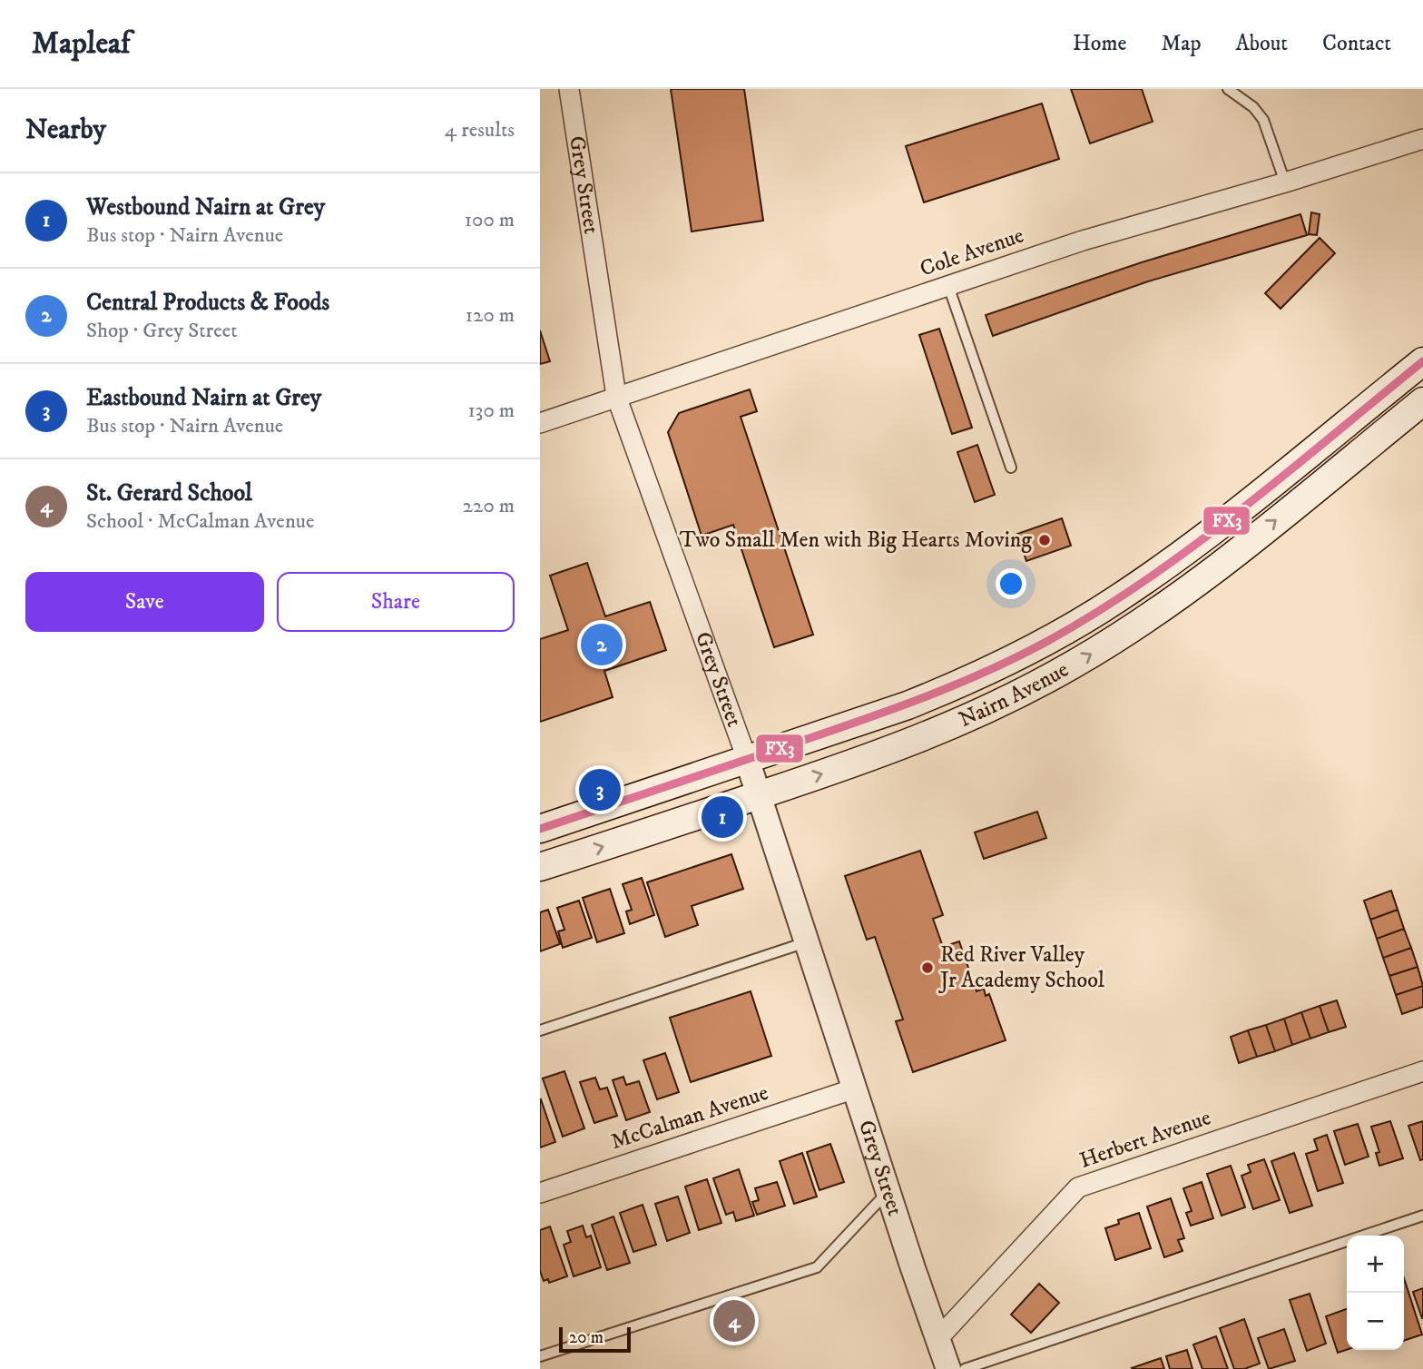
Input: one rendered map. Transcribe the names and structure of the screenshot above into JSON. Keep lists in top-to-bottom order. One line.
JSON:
{"streets":{"main road":["Nairn Avenue"],"street":["Grey Street","Cole Avenue","McCalman Avenue","Herbert Avenue"]},"crossings":[["Grey Street","Cole Avenue"],["Grey Street","Nairn Avenue"],["Grey Street","McCalman Avenue"],["Grey Street","Herbert Avenue"]],"places":["Two Small Men with Big Hearts Moving","Red River Valley Jr Academy School"],"lines":["transit line FX3"],"scale_bar":"20 m","page":{"header":"Mapleaf","nav":["Home","Map","About","Contact"],"heading":["Nearby","4 results"],"list":[{"mark":"1","name":"Westbound Nairn at Grey","note":"Bus stop · Nairn Avenue","value":"100 m"},{"mark":"2","name":"Central Products & Foods","note":"Shop · Grey Street","value":"120 m"},{"mark":"3","name":"Eastbound Nairn at Grey","note":"Bus stop · Nairn Avenue","value":"130 m"},{"mark":"4","name":"St. Gerard School","note":"School · McCalman Avenue","value":"220 m"}],"buttons":["Save","Share"],"pins":["2","3","1","4"],"map_buttons":["+","−"],"scale":"20 m"}}
